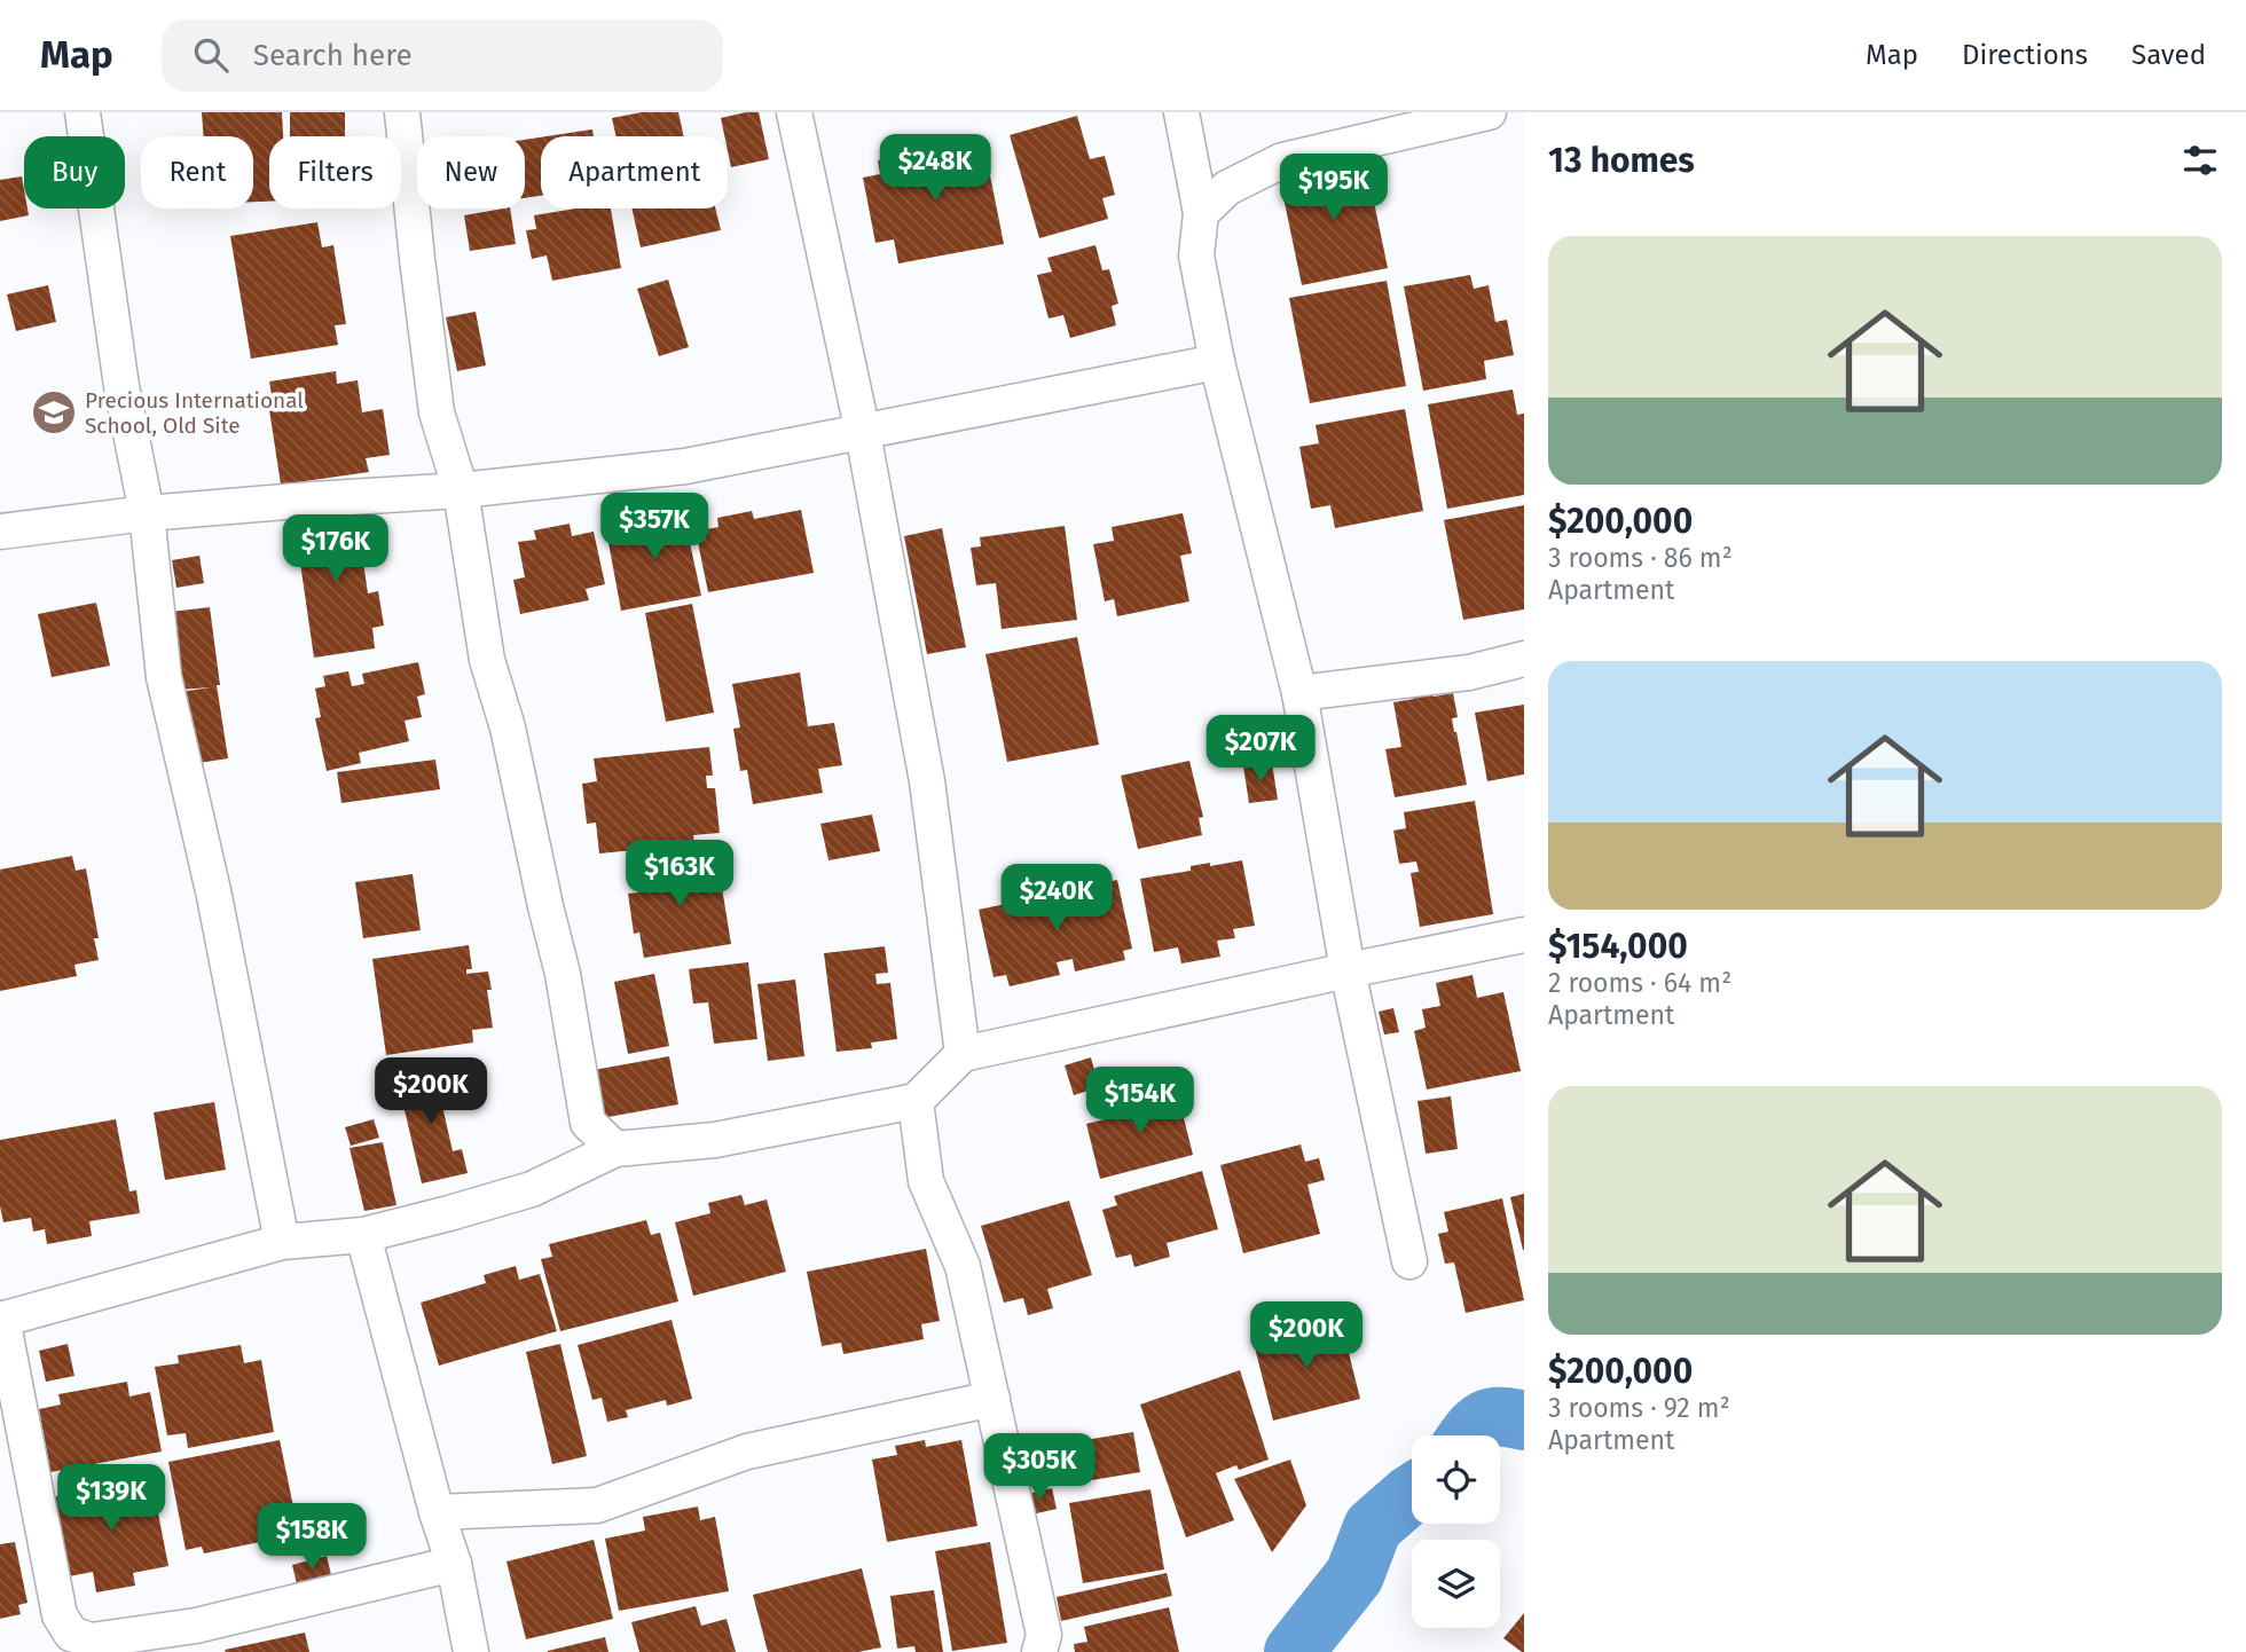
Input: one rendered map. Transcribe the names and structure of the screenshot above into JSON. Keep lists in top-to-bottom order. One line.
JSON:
{"places":{"school or university":["Precious International School, Old Site"]},"page":{"header":"Map","search":"Search here","nav":["Map","Directions","Saved"],"heading":"13 homes","price":["$248K","$195K","$357K","$176K","$207K","$163K","$240K","$200K","$154K","$200K","$305K","$139K","$158K"],"chip":["Buy","Rent","Filters","New","Apartment"],"list":[{"name":"$200,000","note":"3 rooms · 86 m² · Apartment"},{"name":"$154,000","note":"2 rooms · 64 m² · Apartment"},{"name":"$200,000","note":"3 rooms · 92 m² · Apartment"}]}}
